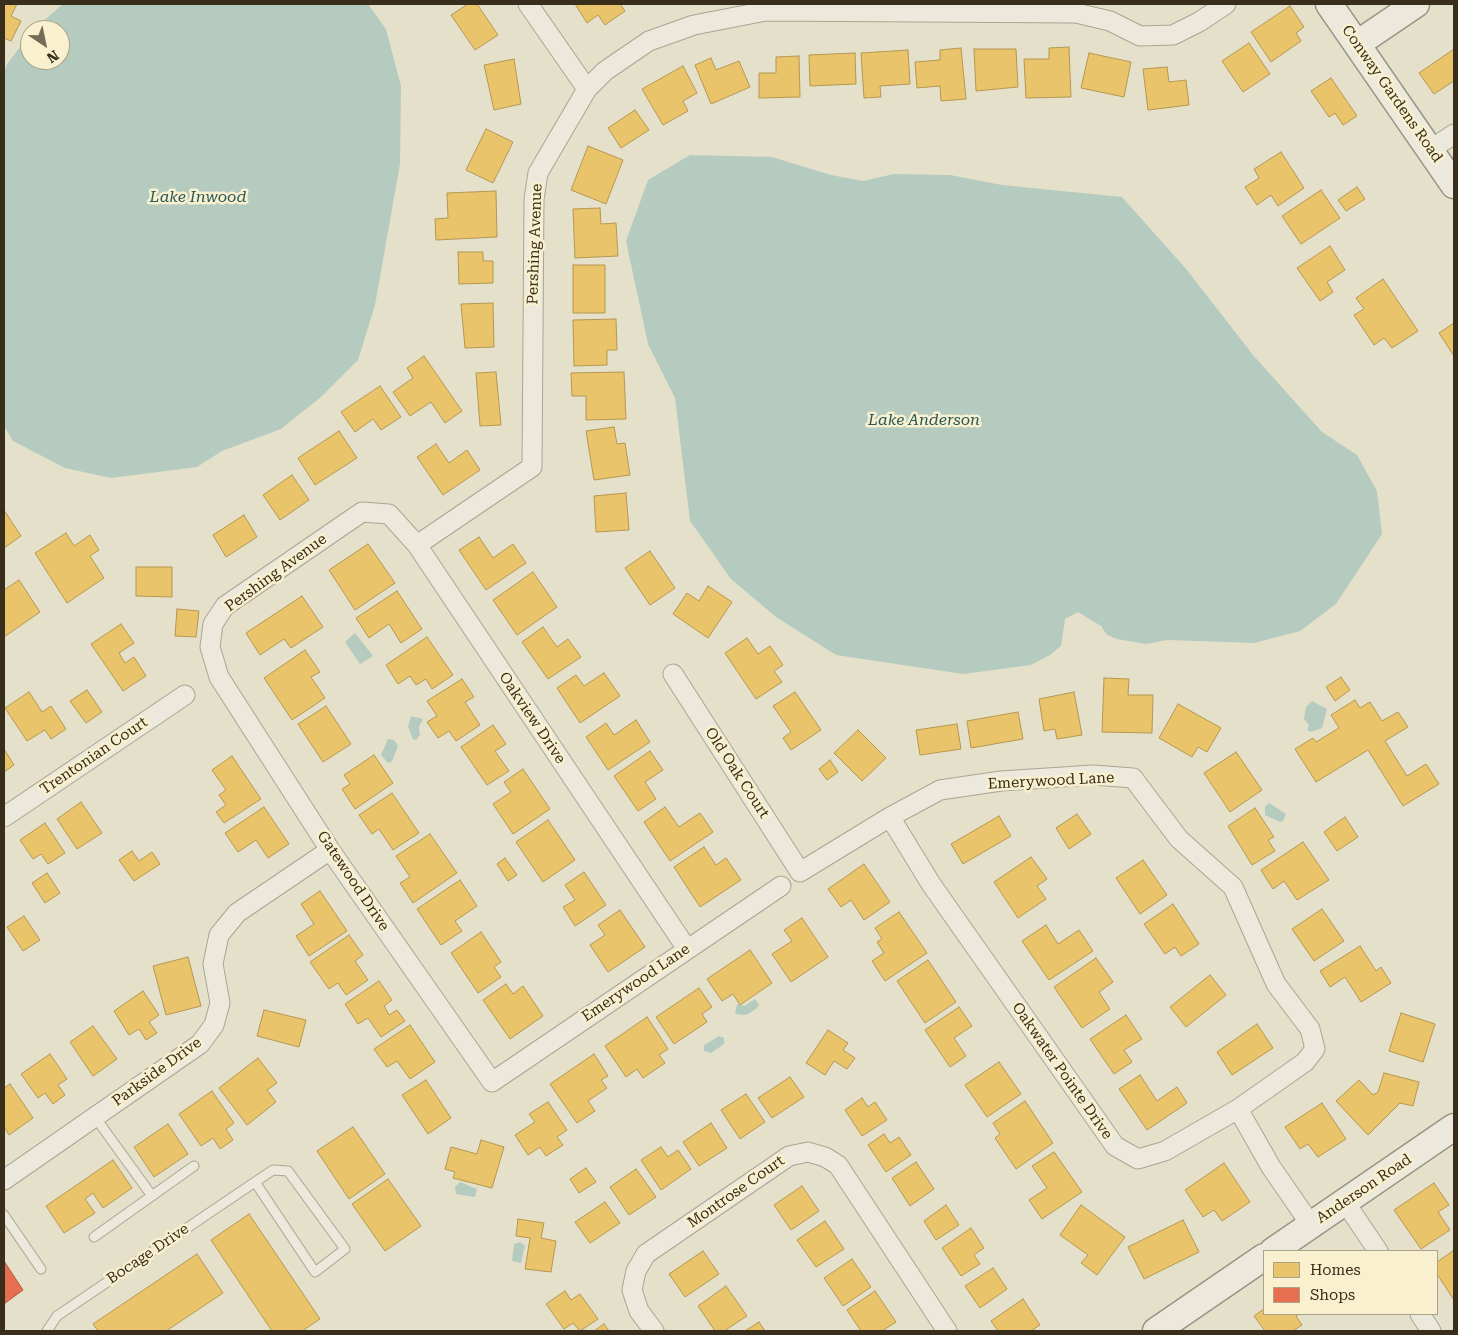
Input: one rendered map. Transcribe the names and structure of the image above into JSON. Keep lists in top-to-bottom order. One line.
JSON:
{"streets":{"street":["Conway Gardens Road","Pershing Avenue","Oakview Drive","Trentonian Court","Old Oak Court","Emerywood Lane","Gatewood Drive","Oakwater Pointe Drive","Parkside Drive","Anderson Road","Montrose Court"],"lane":["Bocage Drive"]},"crossings":[["Pershing Avenue","Oakview Drive"],["Pershing Avenue","Gatewood Drive"],["Oakview Drive","Emerywood Lane"],["Old Oak Court","Emerywood Lane"],["Emerywood Lane","Gatewood Drive"],["Emerywood Lane","Oakwater Pointe Drive"],["Gatewood Drive","Parkside Drive"]],"water":["Lake Inwood","Lake Anderson"],"legend":["Homes","Shops"],"north":"bottom right"}
